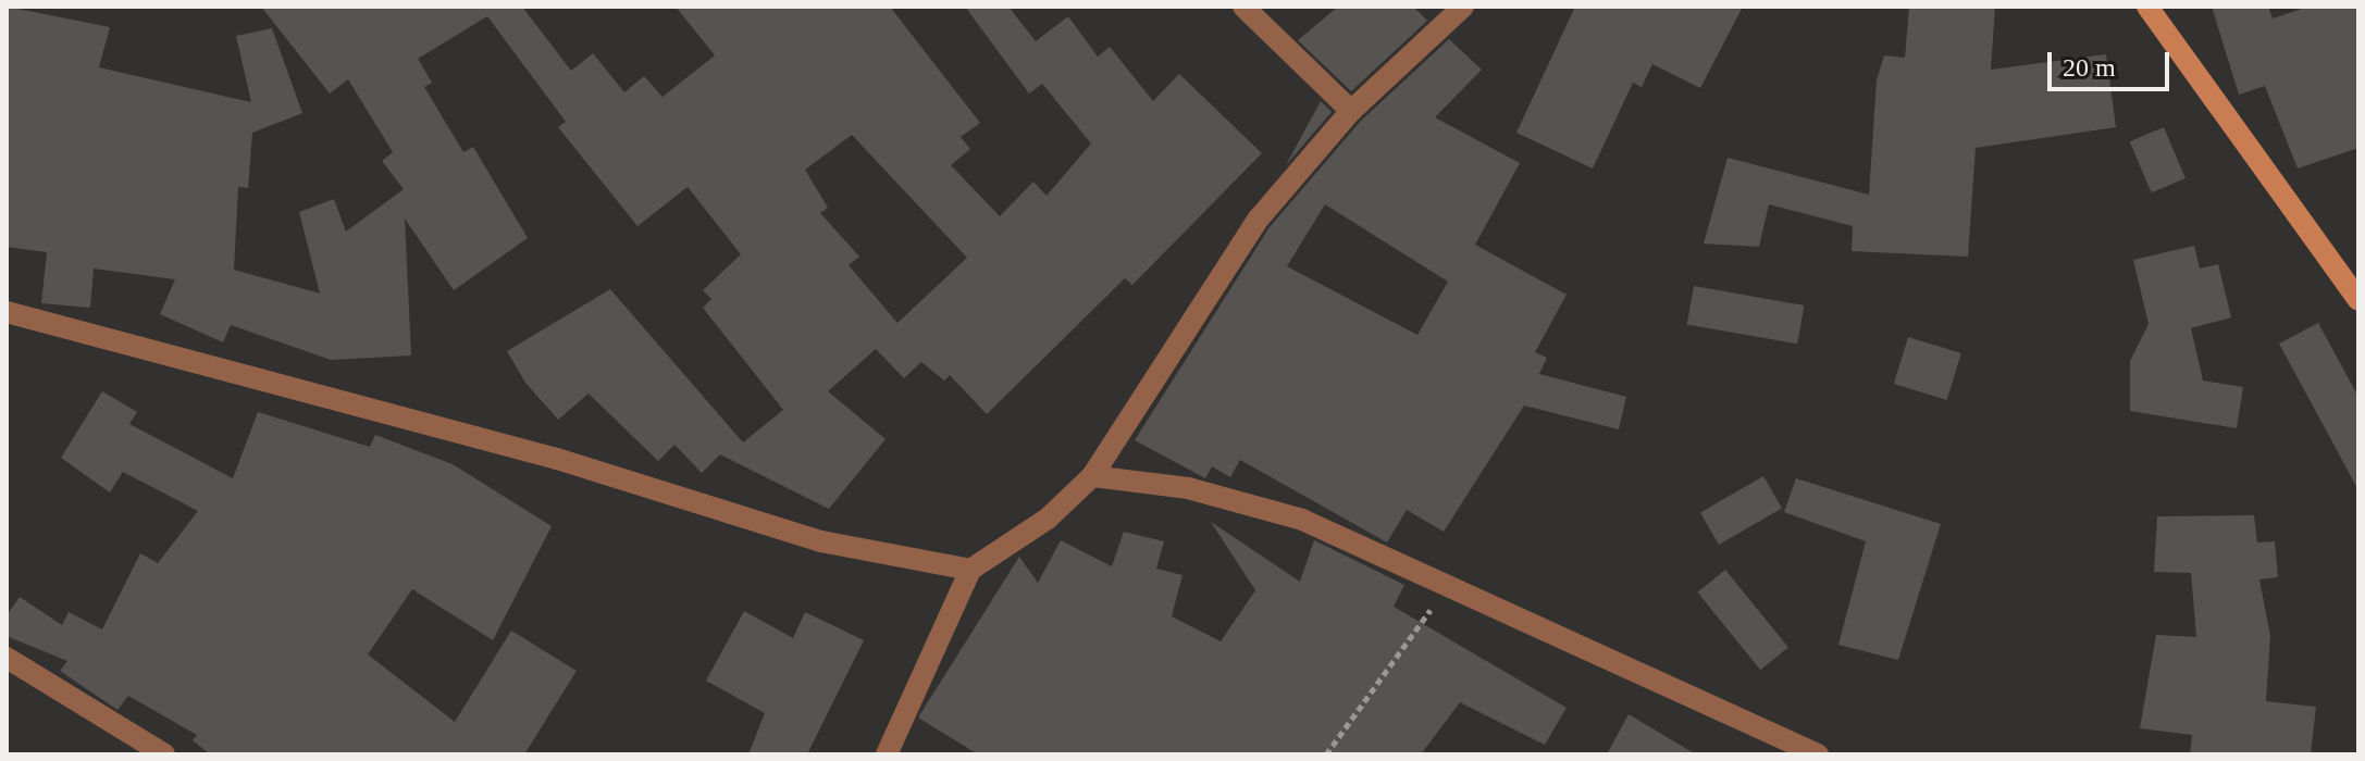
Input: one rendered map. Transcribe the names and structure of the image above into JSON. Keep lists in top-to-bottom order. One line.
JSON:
{"scale_bar":"20 m"}
